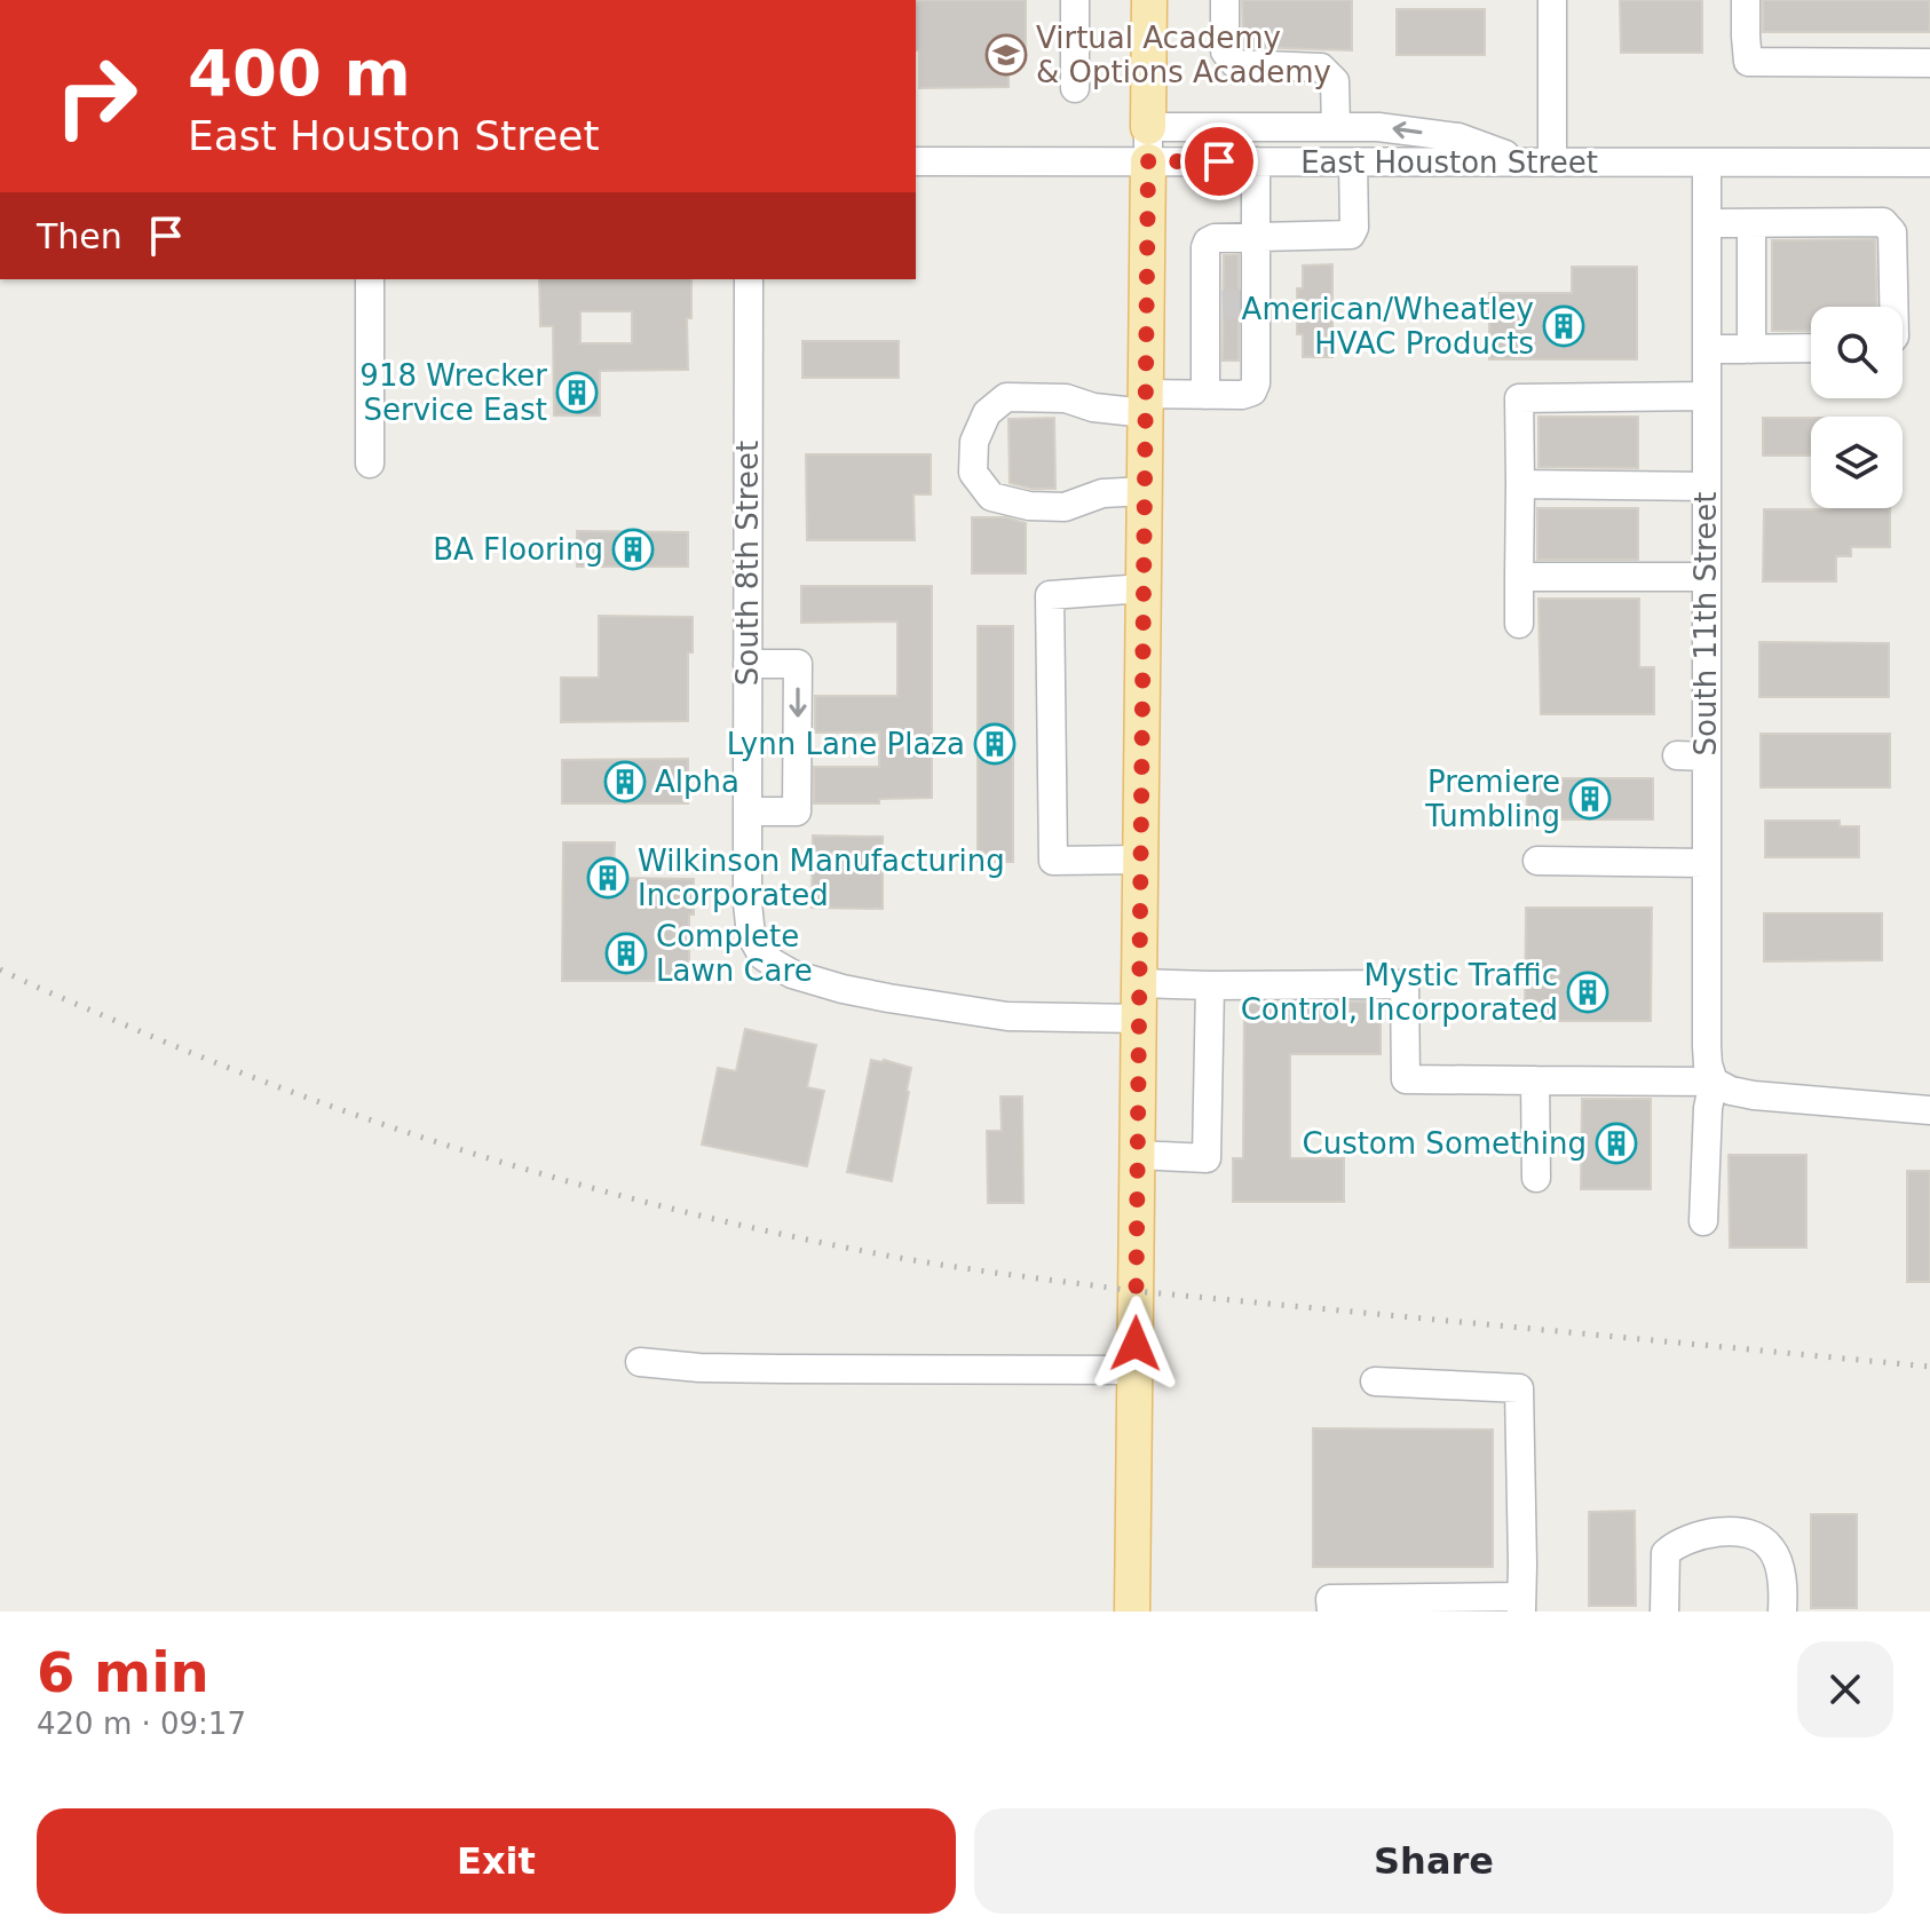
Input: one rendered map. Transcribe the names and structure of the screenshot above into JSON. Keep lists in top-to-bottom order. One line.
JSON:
{"streets":{"street":["East Houston Street","South 8th Street","South 11th Street"]},"crossings":[["East Houston Street","South 11th Street"]],"places":{"school or university":["Virtual Academy & Options Academy"],"building":["American/Wheatley HVAC Products","918 Wrecker Service East","BA Flooring","Lynn Lane Plaza","Alpha","Premiere Tumbling","Wilkinson Manufacturing Incorporated","Complete Lawn Care","Mystic Traffic Control, Incorporated","Custom Something"]},"page":{"turn":["400 m","East Houston Street"],"then":"Then","heading":["6 min","420 m · 09:17"],"buttons":["Exit","Share"]}}
